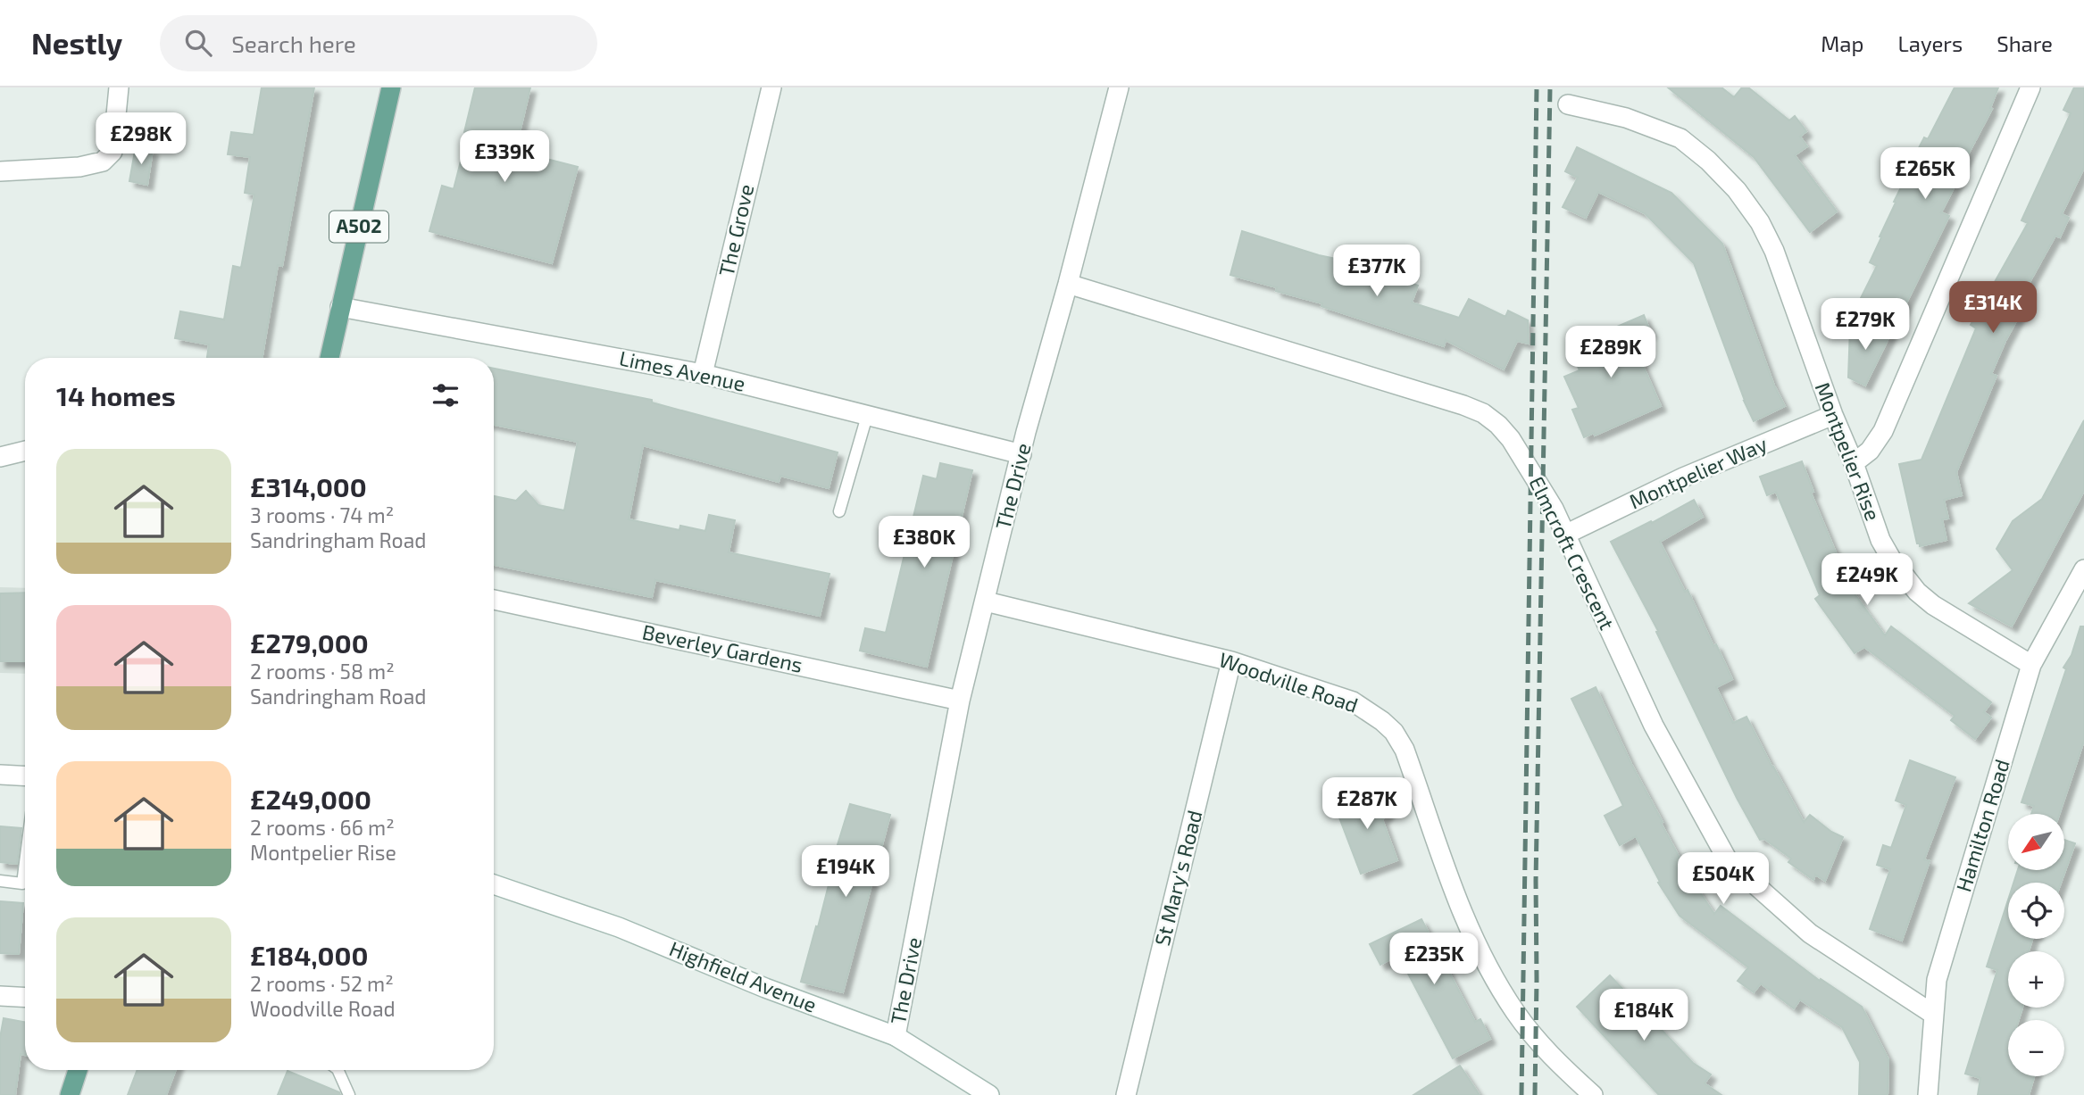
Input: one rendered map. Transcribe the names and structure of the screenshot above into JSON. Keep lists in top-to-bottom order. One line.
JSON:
{"streets":{"main road":["A502"],"street":["The Grove","Limes Avenue","Montpelier Rise","Montpelier Way","The Drive","Elmcroft Crescent","Beverley Gardens","Woodville Road","Hamilton Road","St Mary's Road","Highfield Avenue"]},"crossings":[["A502","Limes Avenue"],["The Grove","Limes Avenue"],["Limes Avenue","The Drive"],["Montpelier Rise","Montpelier Way"],["Montpelier Rise","Hamilton Road"],["Montpelier Way","Elmcroft Crescent"],["The Drive","Elmcroft Crescent"],["The Drive","Beverley Gardens"],["The Drive","Woodville Road"],["The Drive","Highfield Avenue"],["Elmcroft Crescent","Hamilton Road"],["Woodville Road","St Mary's Road"]],"north":"bottom left","page":{"header":"Nestly","search":"Search here","nav":["Map","Layers","Share"],"price":["£298K","£339K","£265K","£377K","£314K","£279K","£289K","£380K","£249K","£287K","£194K","£504K","£235K","£184K"],"heading":"14 homes","list":[{"name":"£314,000","note":"3 rooms · 74 m² · Sandringham Road"},{"name":"£279,000","note":"2 rooms · 58 m² · Sandringham Road"},{"name":"£249,000","note":"2 rooms · 66 m² · Montpelier Rise"},{"name":"£184,000","note":"2 rooms · 52 m² · Woodville Road"}],"map_buttons":["+","−"]}}
